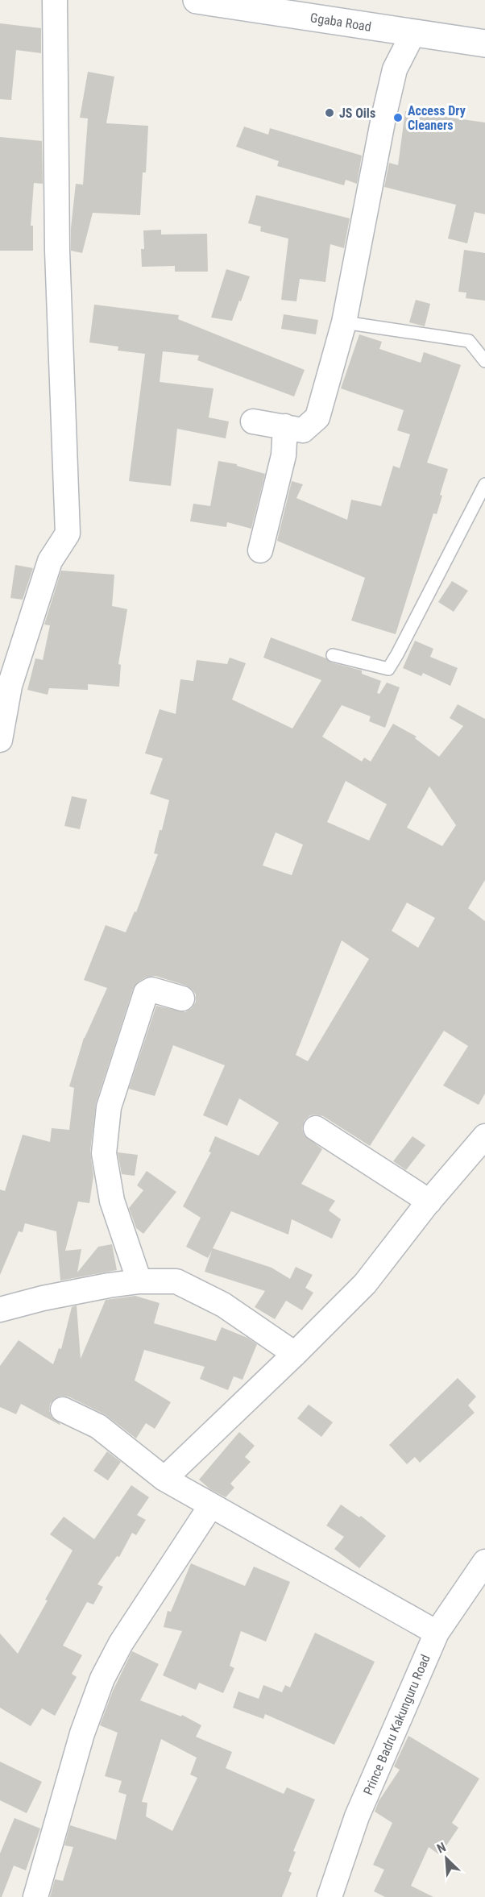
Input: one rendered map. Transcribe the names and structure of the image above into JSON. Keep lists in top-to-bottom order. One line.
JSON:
{"streets":{"main road":["Ggaba Road"],"street":["Prince Badru Kakunguru Road"]},"places":["JS Oils","Access Dry Cleaners"],"north":"top left"}
